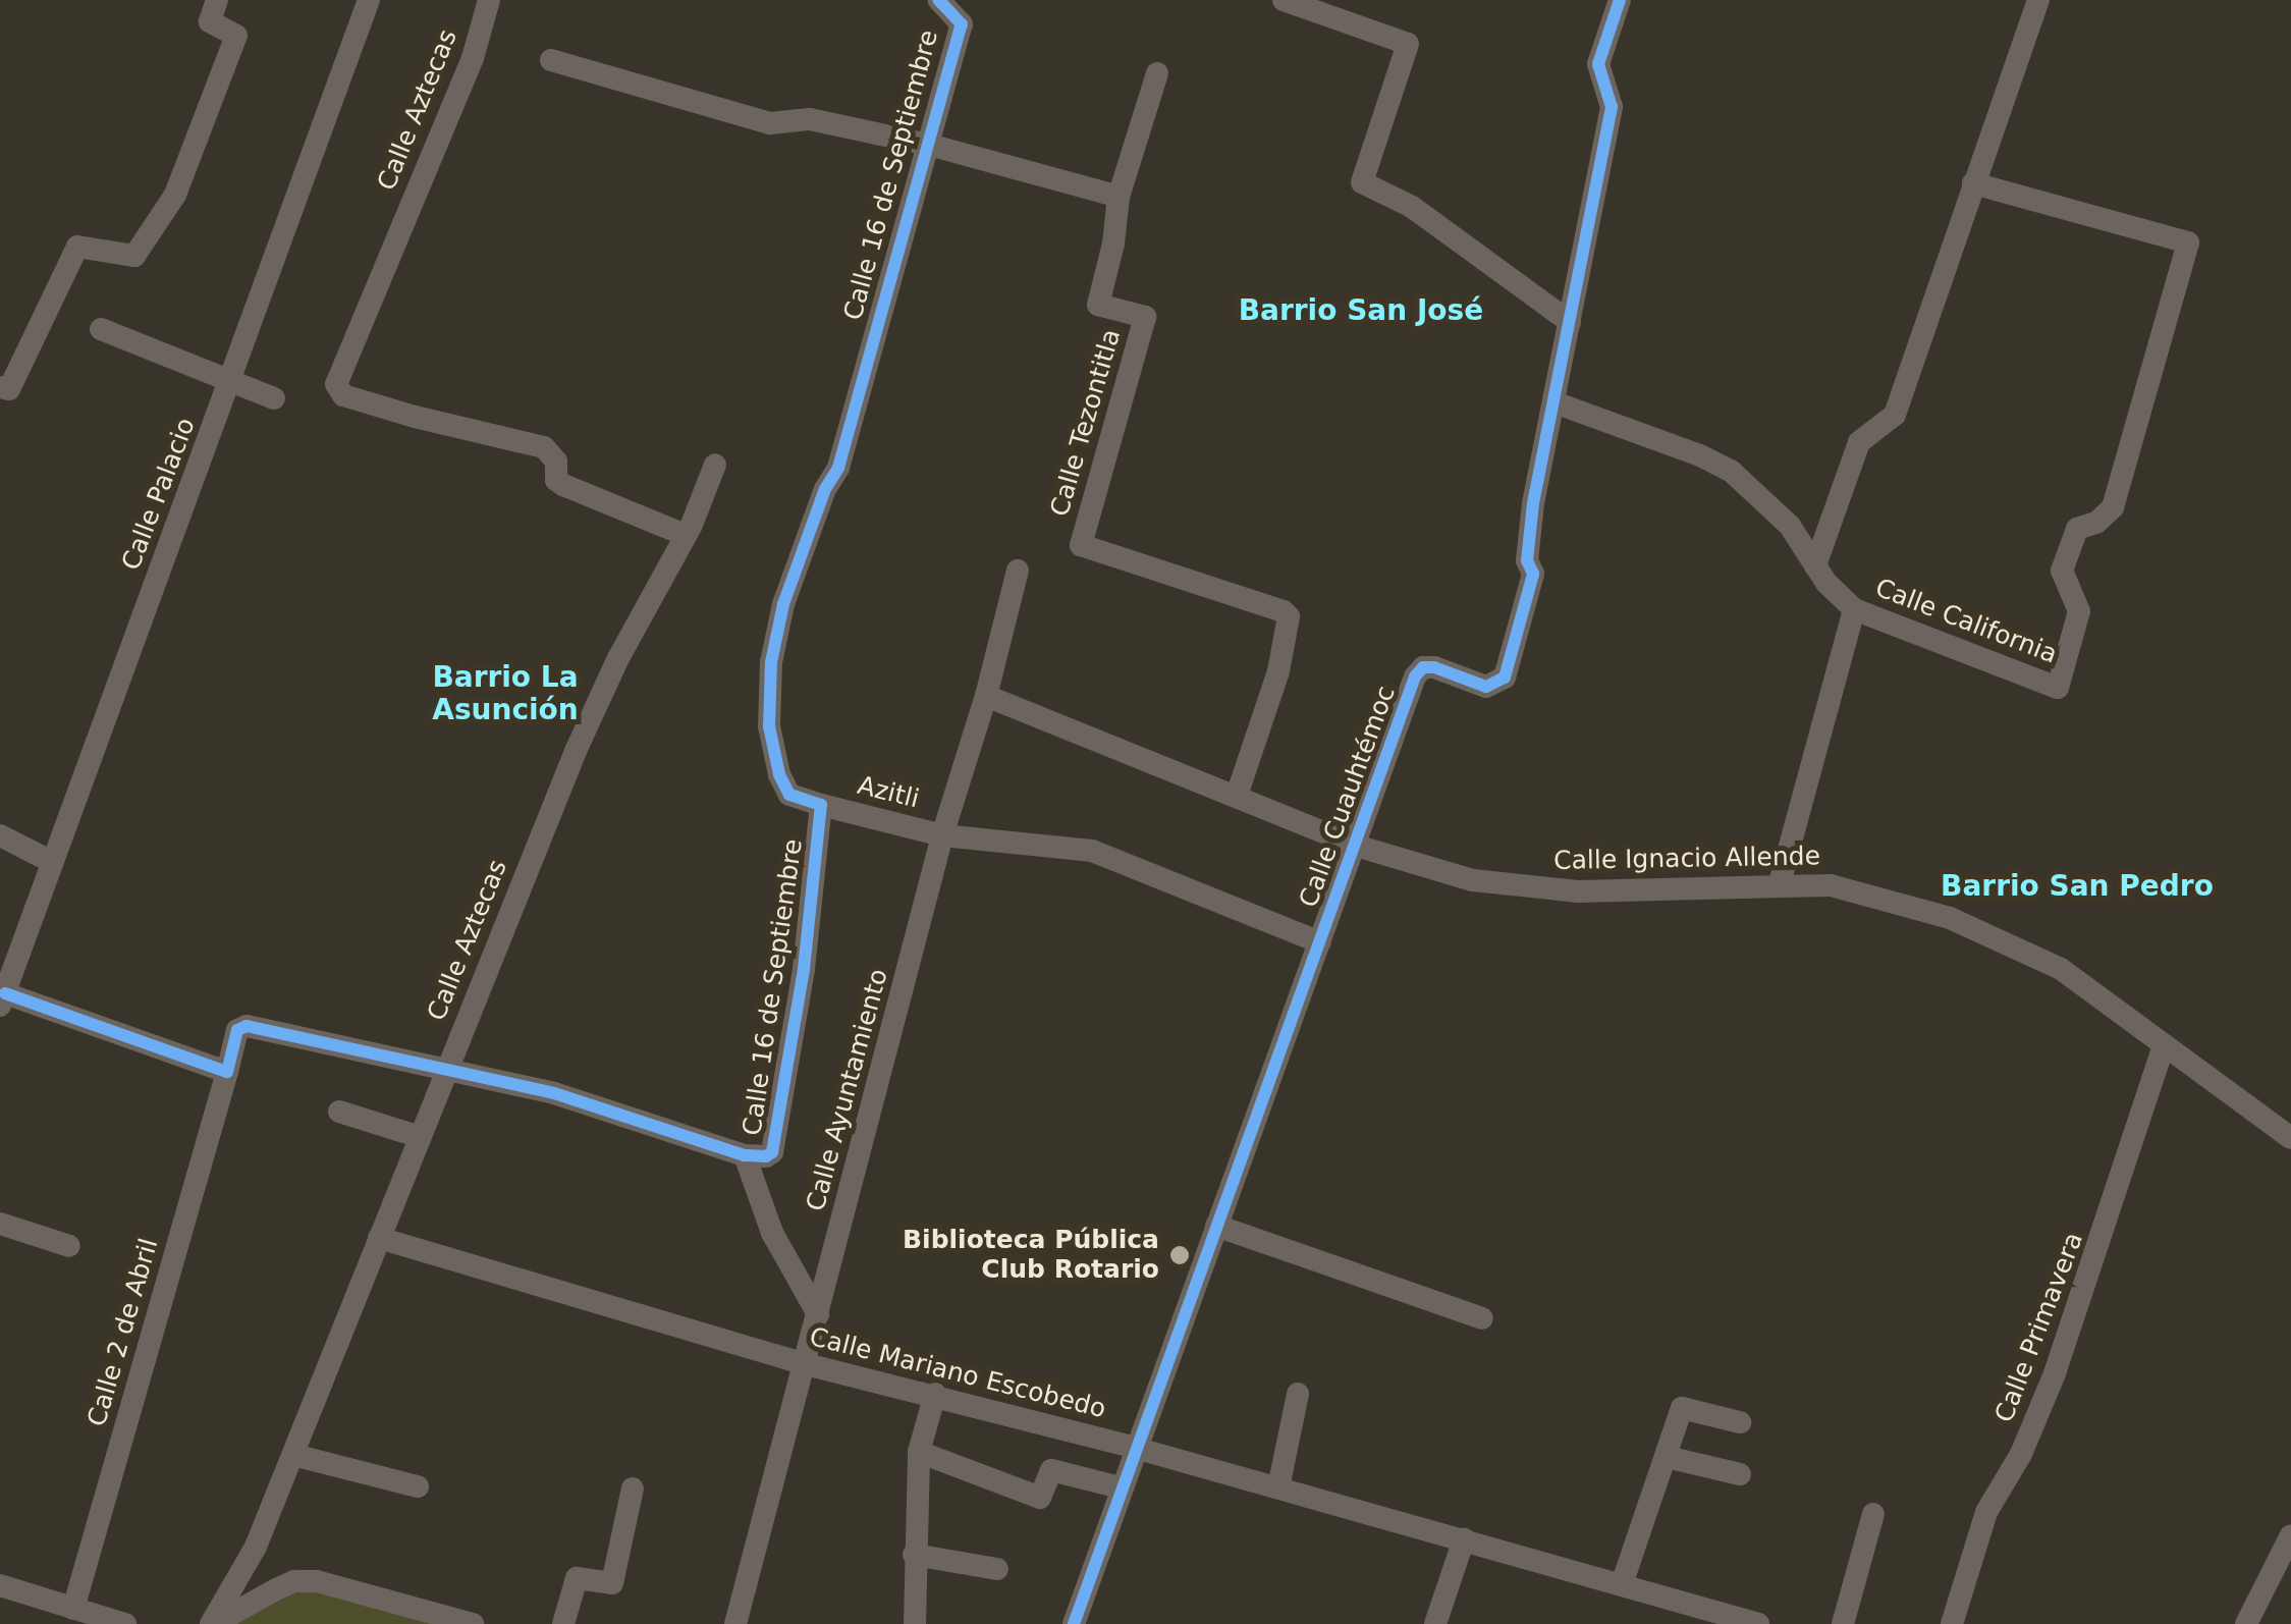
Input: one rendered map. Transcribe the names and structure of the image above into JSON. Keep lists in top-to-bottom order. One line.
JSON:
{"streets":{"street":["Calle Aztecas","Calle 16 de Septiembre","Calle Tezontitla","Calle Palacio","Calle California","Azitli","Calle Cuauhtémoc","Calle Ignacio Allende","Calle Ayuntamiento","Calle Primavera","Calle 2 de Abril","Calle Mariano Escobedo"]},"crossings":[["Calle Aztecas","Calle 16 de Septiembre"],["Calle Aztecas","Calle Mariano Escobedo"],["Calle 16 de Septiembre","Azitli"],["Calle 16 de Septiembre","Calle Ayuntamiento"],["Calle 16 de Septiembre","Calle 2 de Abril"],["Calle Tezontitla","Calle Ignacio Allende"],["Azitli","Calle Cuauhtémoc"],["Azitli","Calle Ayuntamiento"],["Calle Cuauhtémoc","Calle Ignacio Allende"],["Calle Cuauhtémoc","Calle Mariano Escobedo"],["Calle Ignacio Allende","Calle Ayuntamiento"],["Calle Ignacio Allende","Calle Primavera"],["Calle Ayuntamiento","Calle Mariano Escobedo"]],"districts":["Barrio San José","Barrio La Asunción","Barrio San Pedro"],"places":["Biblioteca Pública Club Rotario"]}
